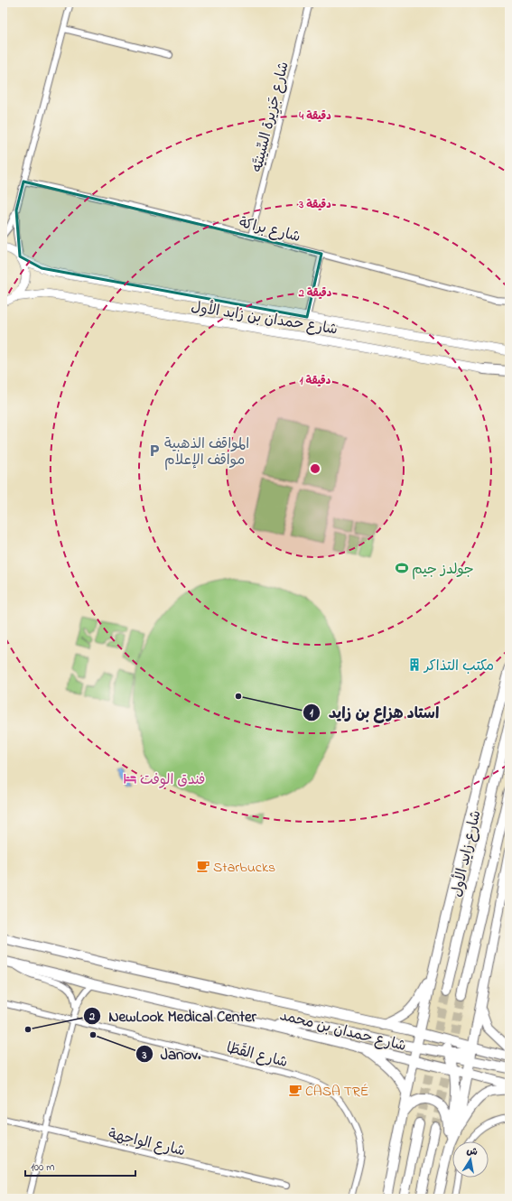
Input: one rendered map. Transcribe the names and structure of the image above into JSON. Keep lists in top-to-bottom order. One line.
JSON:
{"streets":{"main road":["شارع حمدان بن زايد الأول","شارع زايد الأول","شارع حمدان بن محمد"],"street":["شارع جَزِيرة السِّينيَّه","شارع براكة","شارع القَطَا","شارع الواجهة"]},"crossings":[["شارع جَزِيرة السِّينيَّه","شارع براكة"]],"places":{"parking":["المواقف الذهبية مواقف الإعلام"],"sports":["جولدز جيم"],"building":["مكتب التذاكر"],"other":["استاد هزاع بن زايد","NewLook Medical Center","Janov."],"hotel":["فندق الوفت"],"cafe":["Starbucks","CASA TRÉ"]},"scale_bar":"100 m","north":"top","rings":["4 دقيقة","3 دقيقة","2 دقيقة","1 دقيقة"]}
